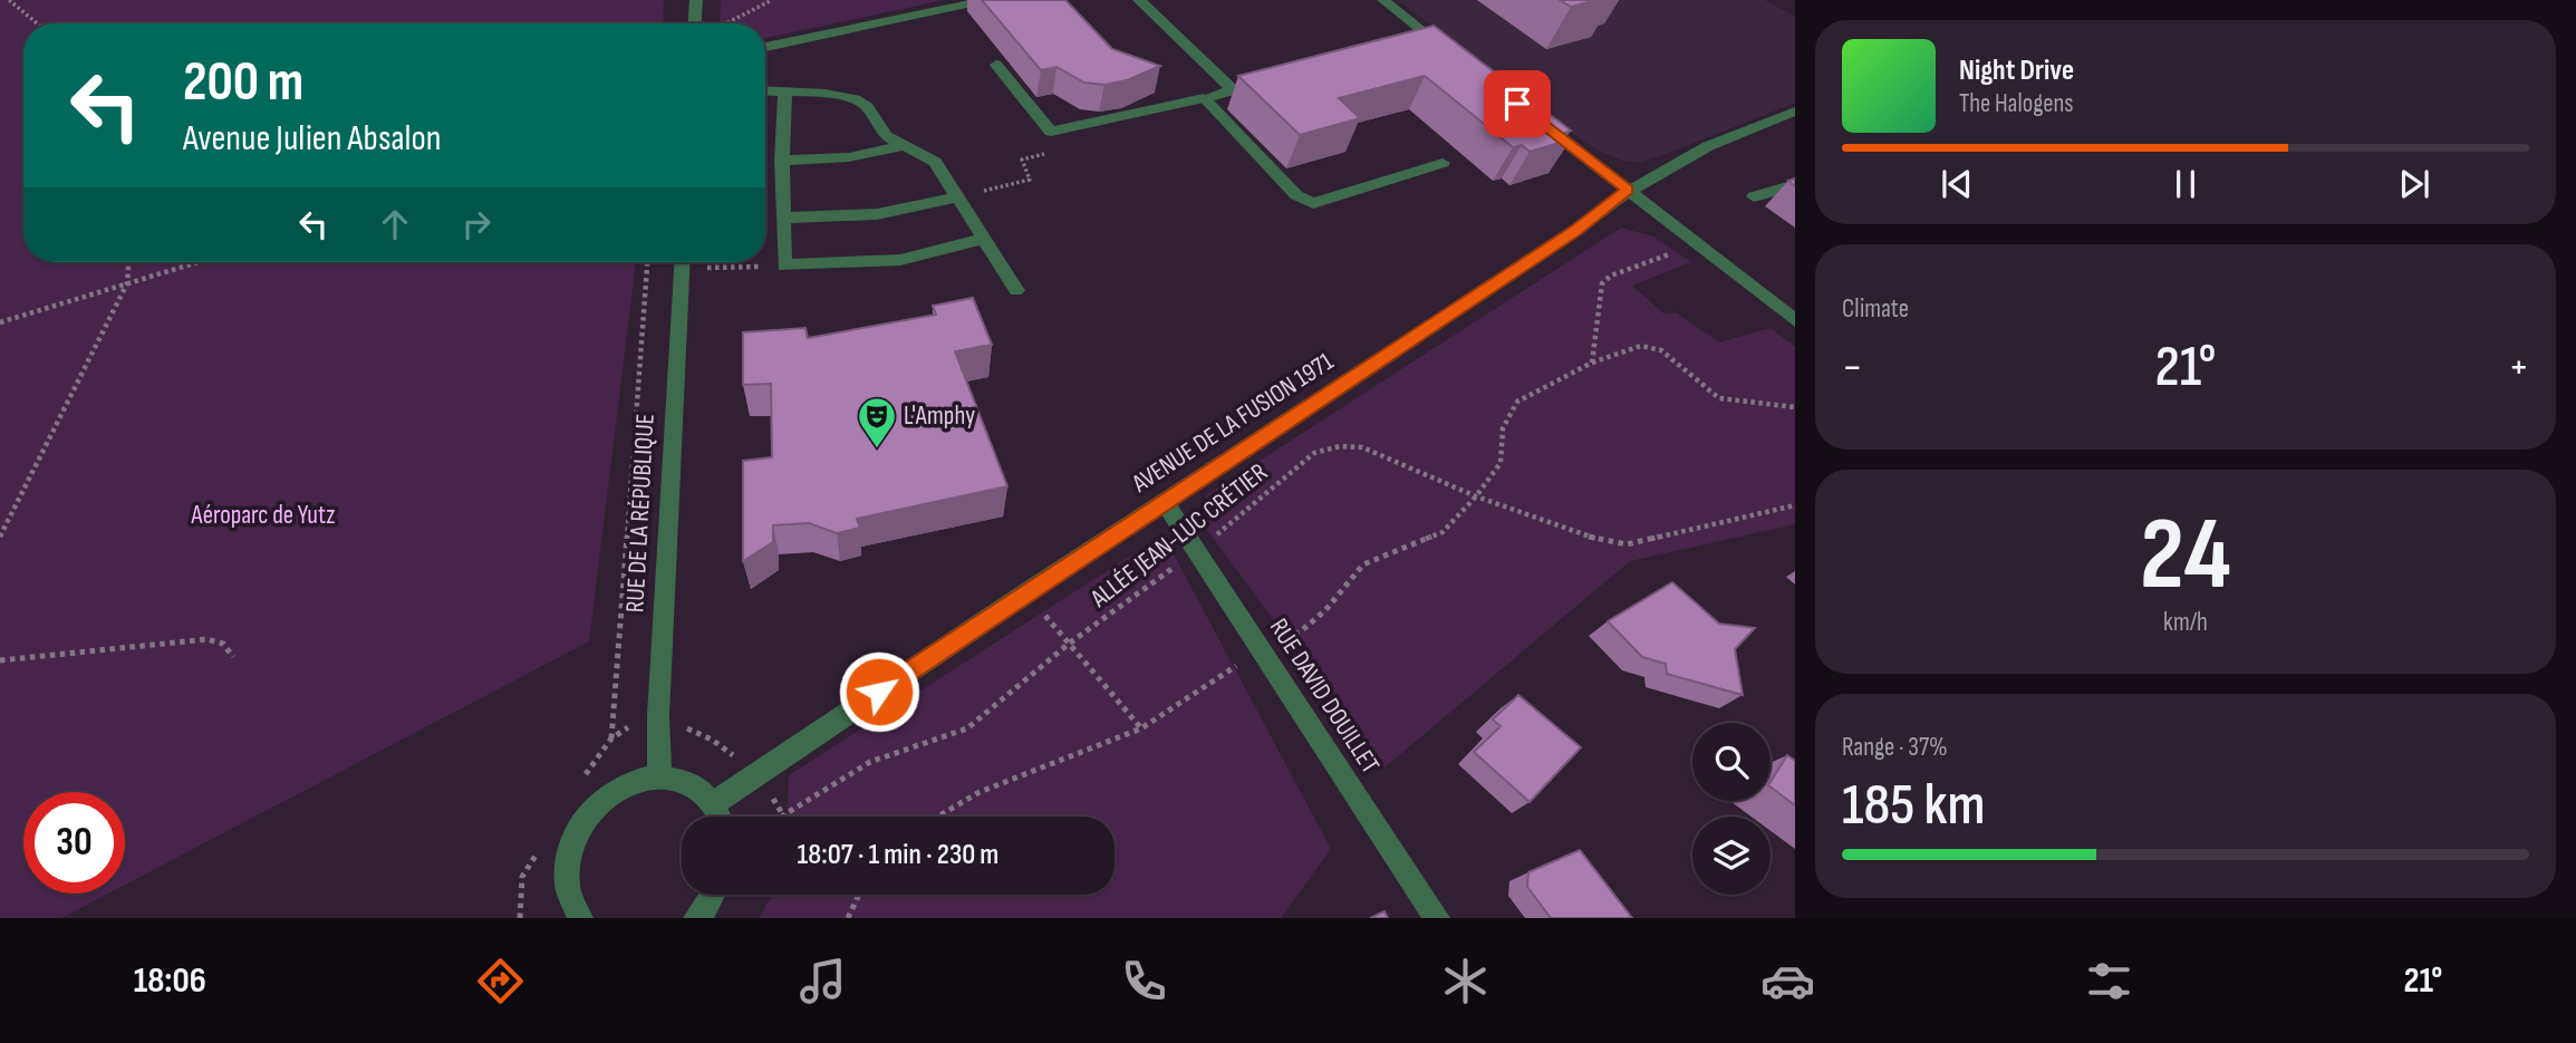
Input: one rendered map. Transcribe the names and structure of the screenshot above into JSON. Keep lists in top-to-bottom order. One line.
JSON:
{"streets":{"street":["AVENUE DE LA FUSION 1971","RUE DE LA RÉPUBLIQUE","RUE DAVID DOUILLET"],"path":["ALLÉE JEAN-LUC CRÉTIER"]},"crossings":[["AVENUE DE LA FUSION 1971","RUE DAVID DOUILLET"],["ALLÉE JEAN-LUC CRÉTIER","RUE DAVID DOUILLET"]],"parks":["Aéroparc de Yutz"],"places":{"theatre":["L'Amphy"]},"page":{"turn":["200 m","Avenue Julien Absalon"],"song":["Night Drive","The Halogens"],"tile":["Climate",["24","km/h"],["Range · 37%","185 km"]],"heat":["−","21°","+"],"limit":"30","trip":"18:07 · 1 min · 230 m","tabs":["18:06","21°"]}}
